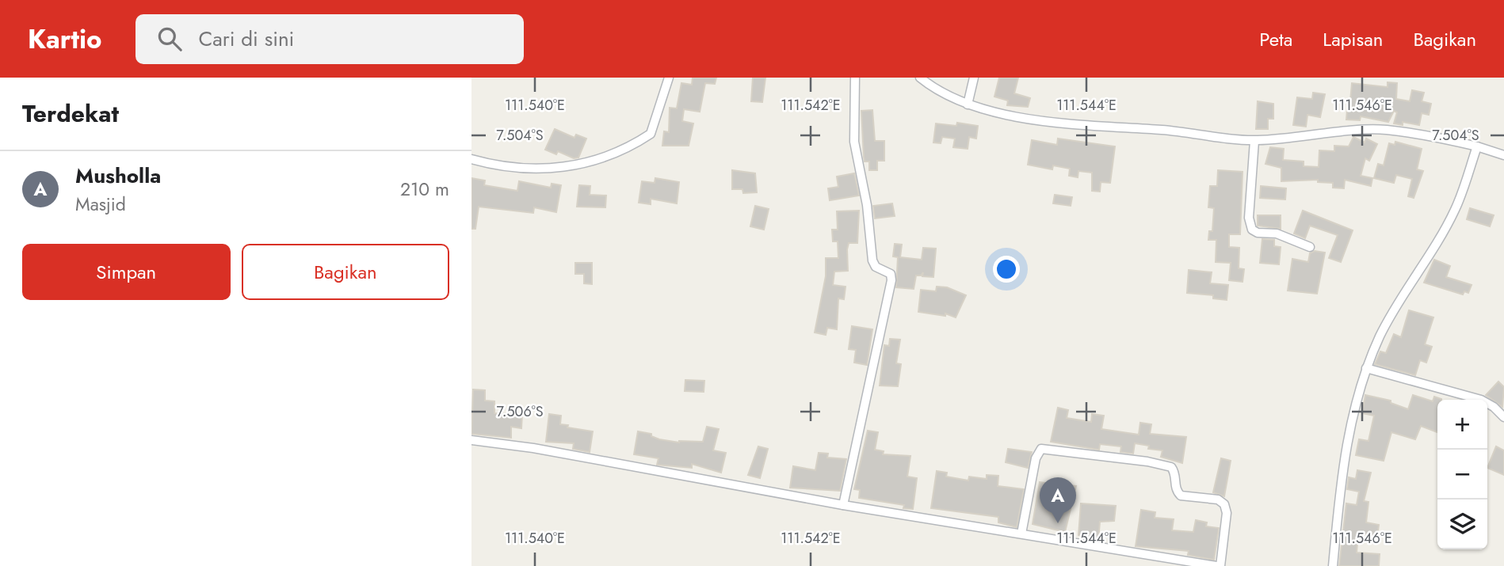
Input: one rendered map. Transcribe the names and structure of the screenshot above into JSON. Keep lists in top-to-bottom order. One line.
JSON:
{"page":{"header":"Kartio","search":"Cari di sini","nav":["Peta","Lapisan","Bagikan"],"heading":"Terdekat","list":[{"mark":"A","name":"Musholla","note":"Masjid","value":"210 m"}],"buttons":["Simpan","Bagikan"],"map_buttons":["+","−"],"pins":"A"},"coordinates":["111.540°E","111.542°E","111.544°E","111.546°E","7.504°S","7.506°S"]}
